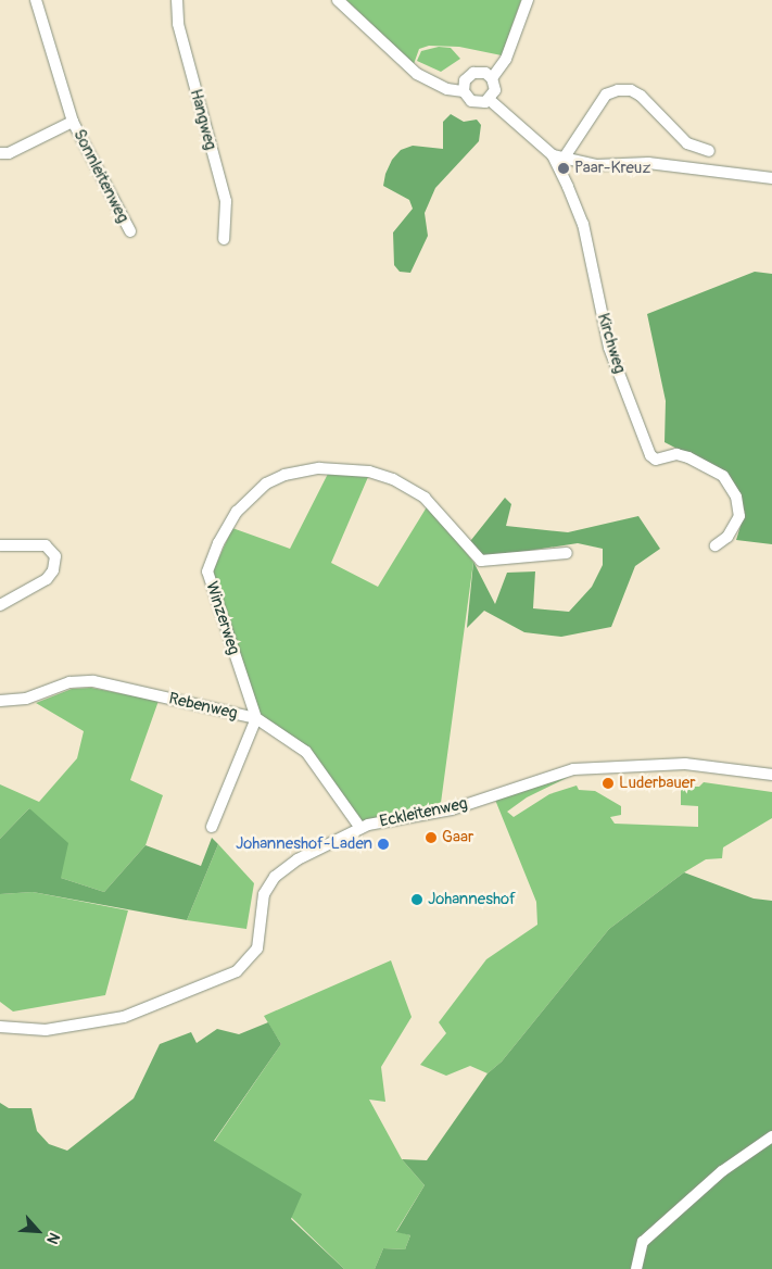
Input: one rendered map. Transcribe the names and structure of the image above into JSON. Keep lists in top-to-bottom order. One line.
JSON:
{"streets":{"street":["Hangweg","Sonnleitenweg","Kirchweg","Winzerweg","Rebenweg","Eckleitenweg"]},"crossings":[["Winzerweg","Rebenweg"],["Rebenweg","Eckleitenweg"]],"places":["Paar-Kreuz","Luderbauer","Gaar","Johanneshof-Laden","Johanneshof"],"north":"bottom right"}
